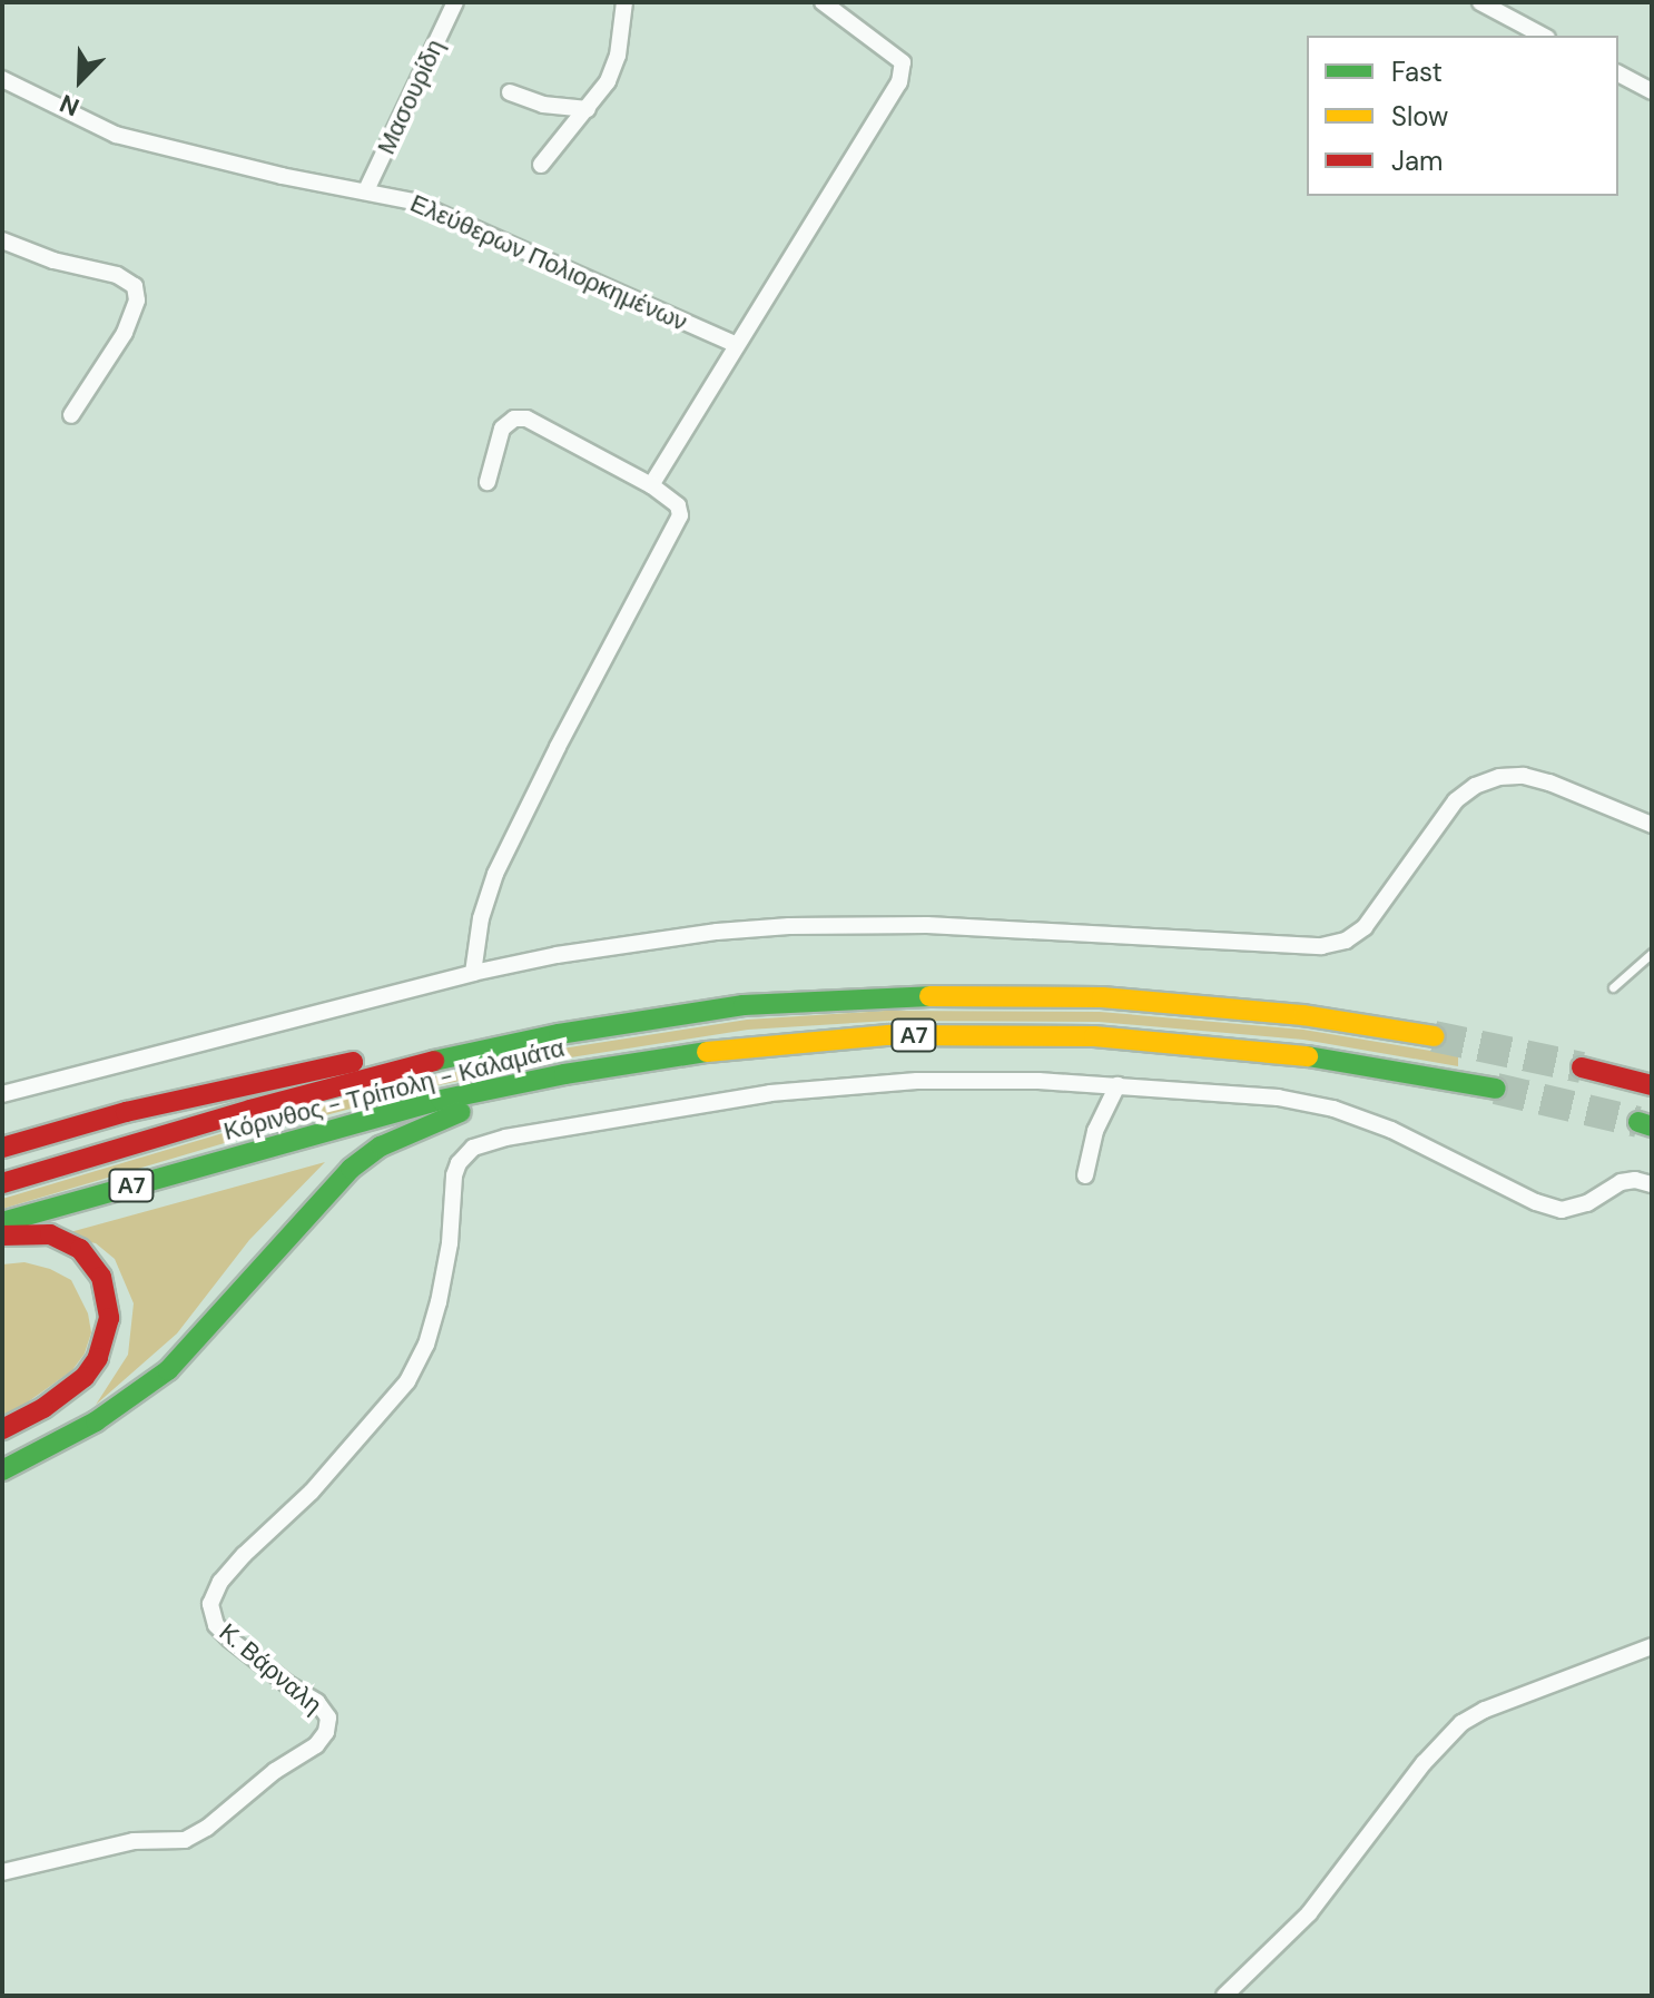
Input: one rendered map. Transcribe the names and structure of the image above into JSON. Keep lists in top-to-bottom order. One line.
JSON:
{"streets":{"highway":["Α7","Κόρινθος - Τρίπολη - Καλαμάτα"],"street":["Μασουρίδη","Ελεύθερων Πολιορκημένων","Κ. Βάρναλη"]},"crossings":[["Μασουρίδη","Ελεύθερων Πολιορκημένων"]],"legend":["Fast","Slow","Jam"],"north":"bottom left"}
